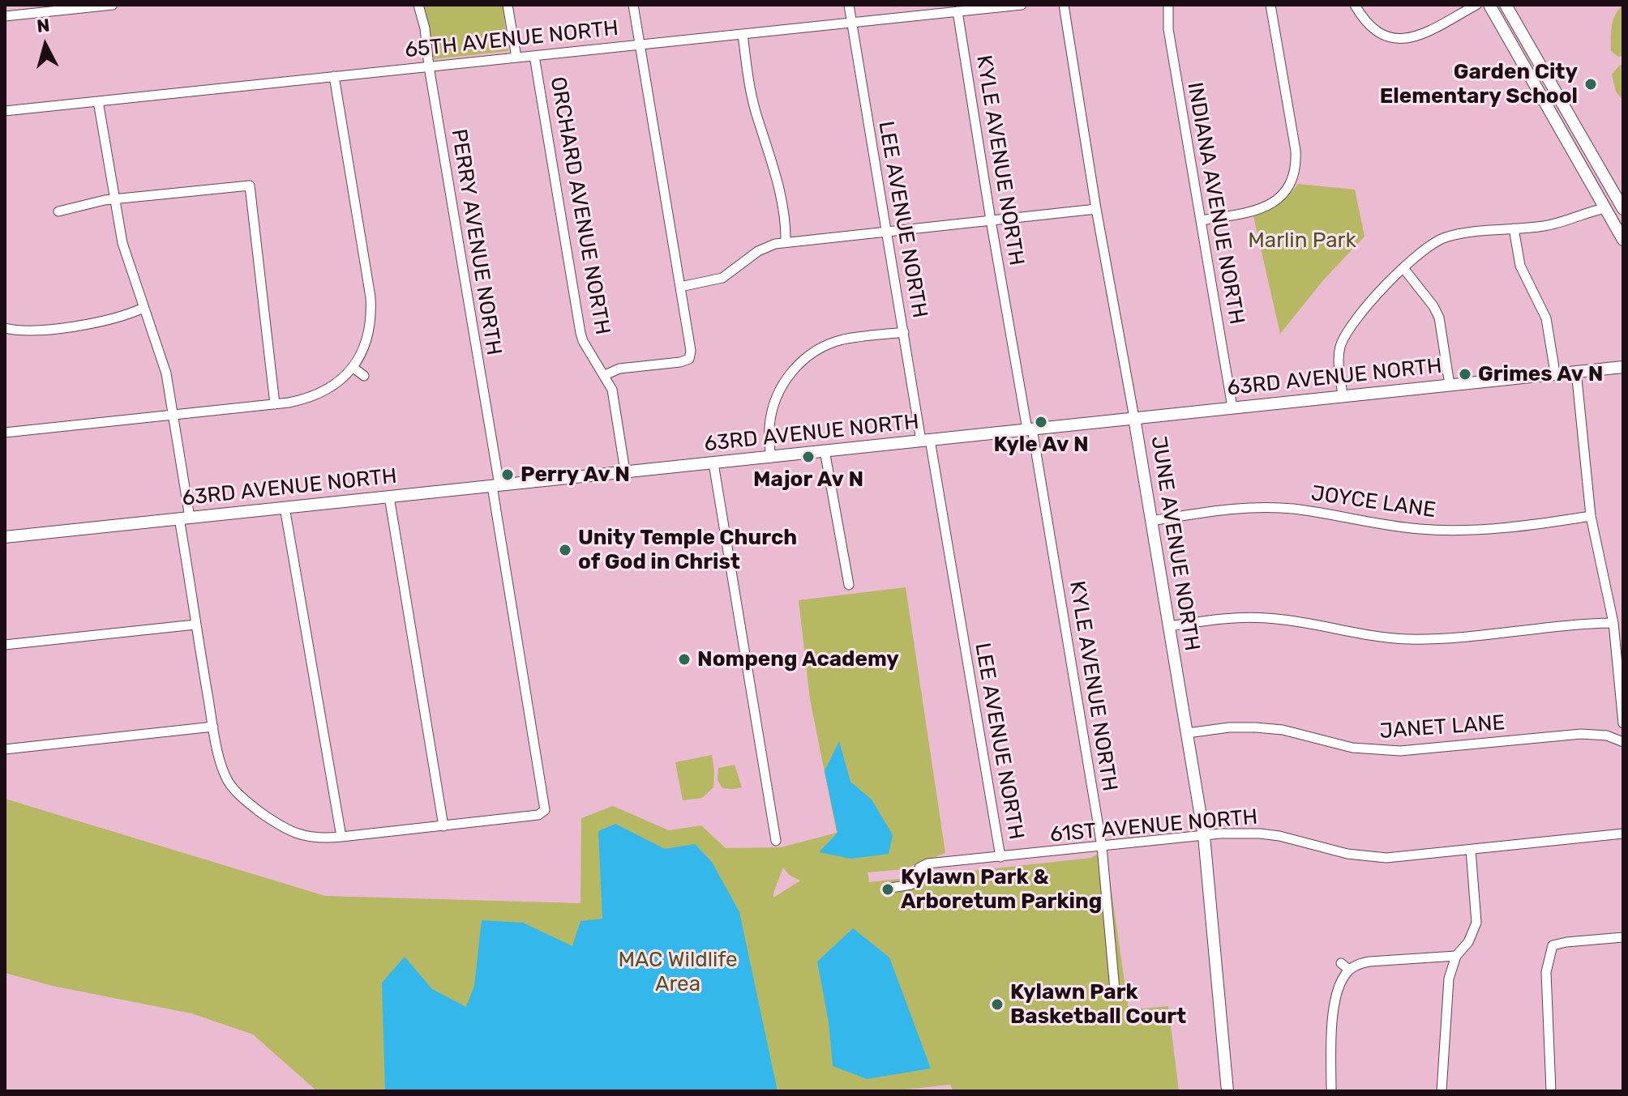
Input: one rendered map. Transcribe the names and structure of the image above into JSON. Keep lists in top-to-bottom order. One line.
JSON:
{"streets":{"street":["65TH AVENUE NORTH","KYLE AVENUE NORTH","INDIANA AVENUE NORTH","ORCHARD AVENUE NORTH","LEE AVENUE NORTH","PERRY AVENUE NORTH","63RD AVENUE NORTH","JOYCE LANE","JUNE AVENUE NORTH","JANET LANE","61ST AVENUE NORTH"]},"crossings":[["65TH AVENUE NORTH","KYLE AVENUE NORTH"],["65TH AVENUE NORTH","ORCHARD AVENUE NORTH"],["65TH AVENUE NORTH","LEE AVENUE NORTH"],["65TH AVENUE NORTH","PERRY AVENUE NORTH"],["KYLE AVENUE NORTH","63RD AVENUE NORTH"],["KYLE AVENUE NORTH","61ST AVENUE NORTH"],["INDIANA AVENUE NORTH","63RD AVENUE NORTH"],["ORCHARD AVENUE NORTH","63RD AVENUE NORTH"],["LEE AVENUE NORTH","63RD AVENUE NORTH"],["LEE AVENUE NORTH","61ST AVENUE NORTH"],["PERRY AVENUE NORTH","63RD AVENUE NORTH"],["63RD AVENUE NORTH","JUNE AVENUE NORTH"],["JOYCE LANE","JUNE AVENUE NORTH"],["JUNE AVENUE NORTH","JANET LANE"],["JUNE AVENUE NORTH","61ST AVENUE NORTH"]],"parks":["Marlin Park","MAC Wildlife Area"],"places":["Garden City Elementary School","Grimes Av N","Kyle Av N","Major Av N","Perry Av N","Unity Temple Church of God in Christ","Nompeng Academy","Kylawn Park & Arboretum Parking","Kylawn Park Basketball Court"],"north":"top"}
